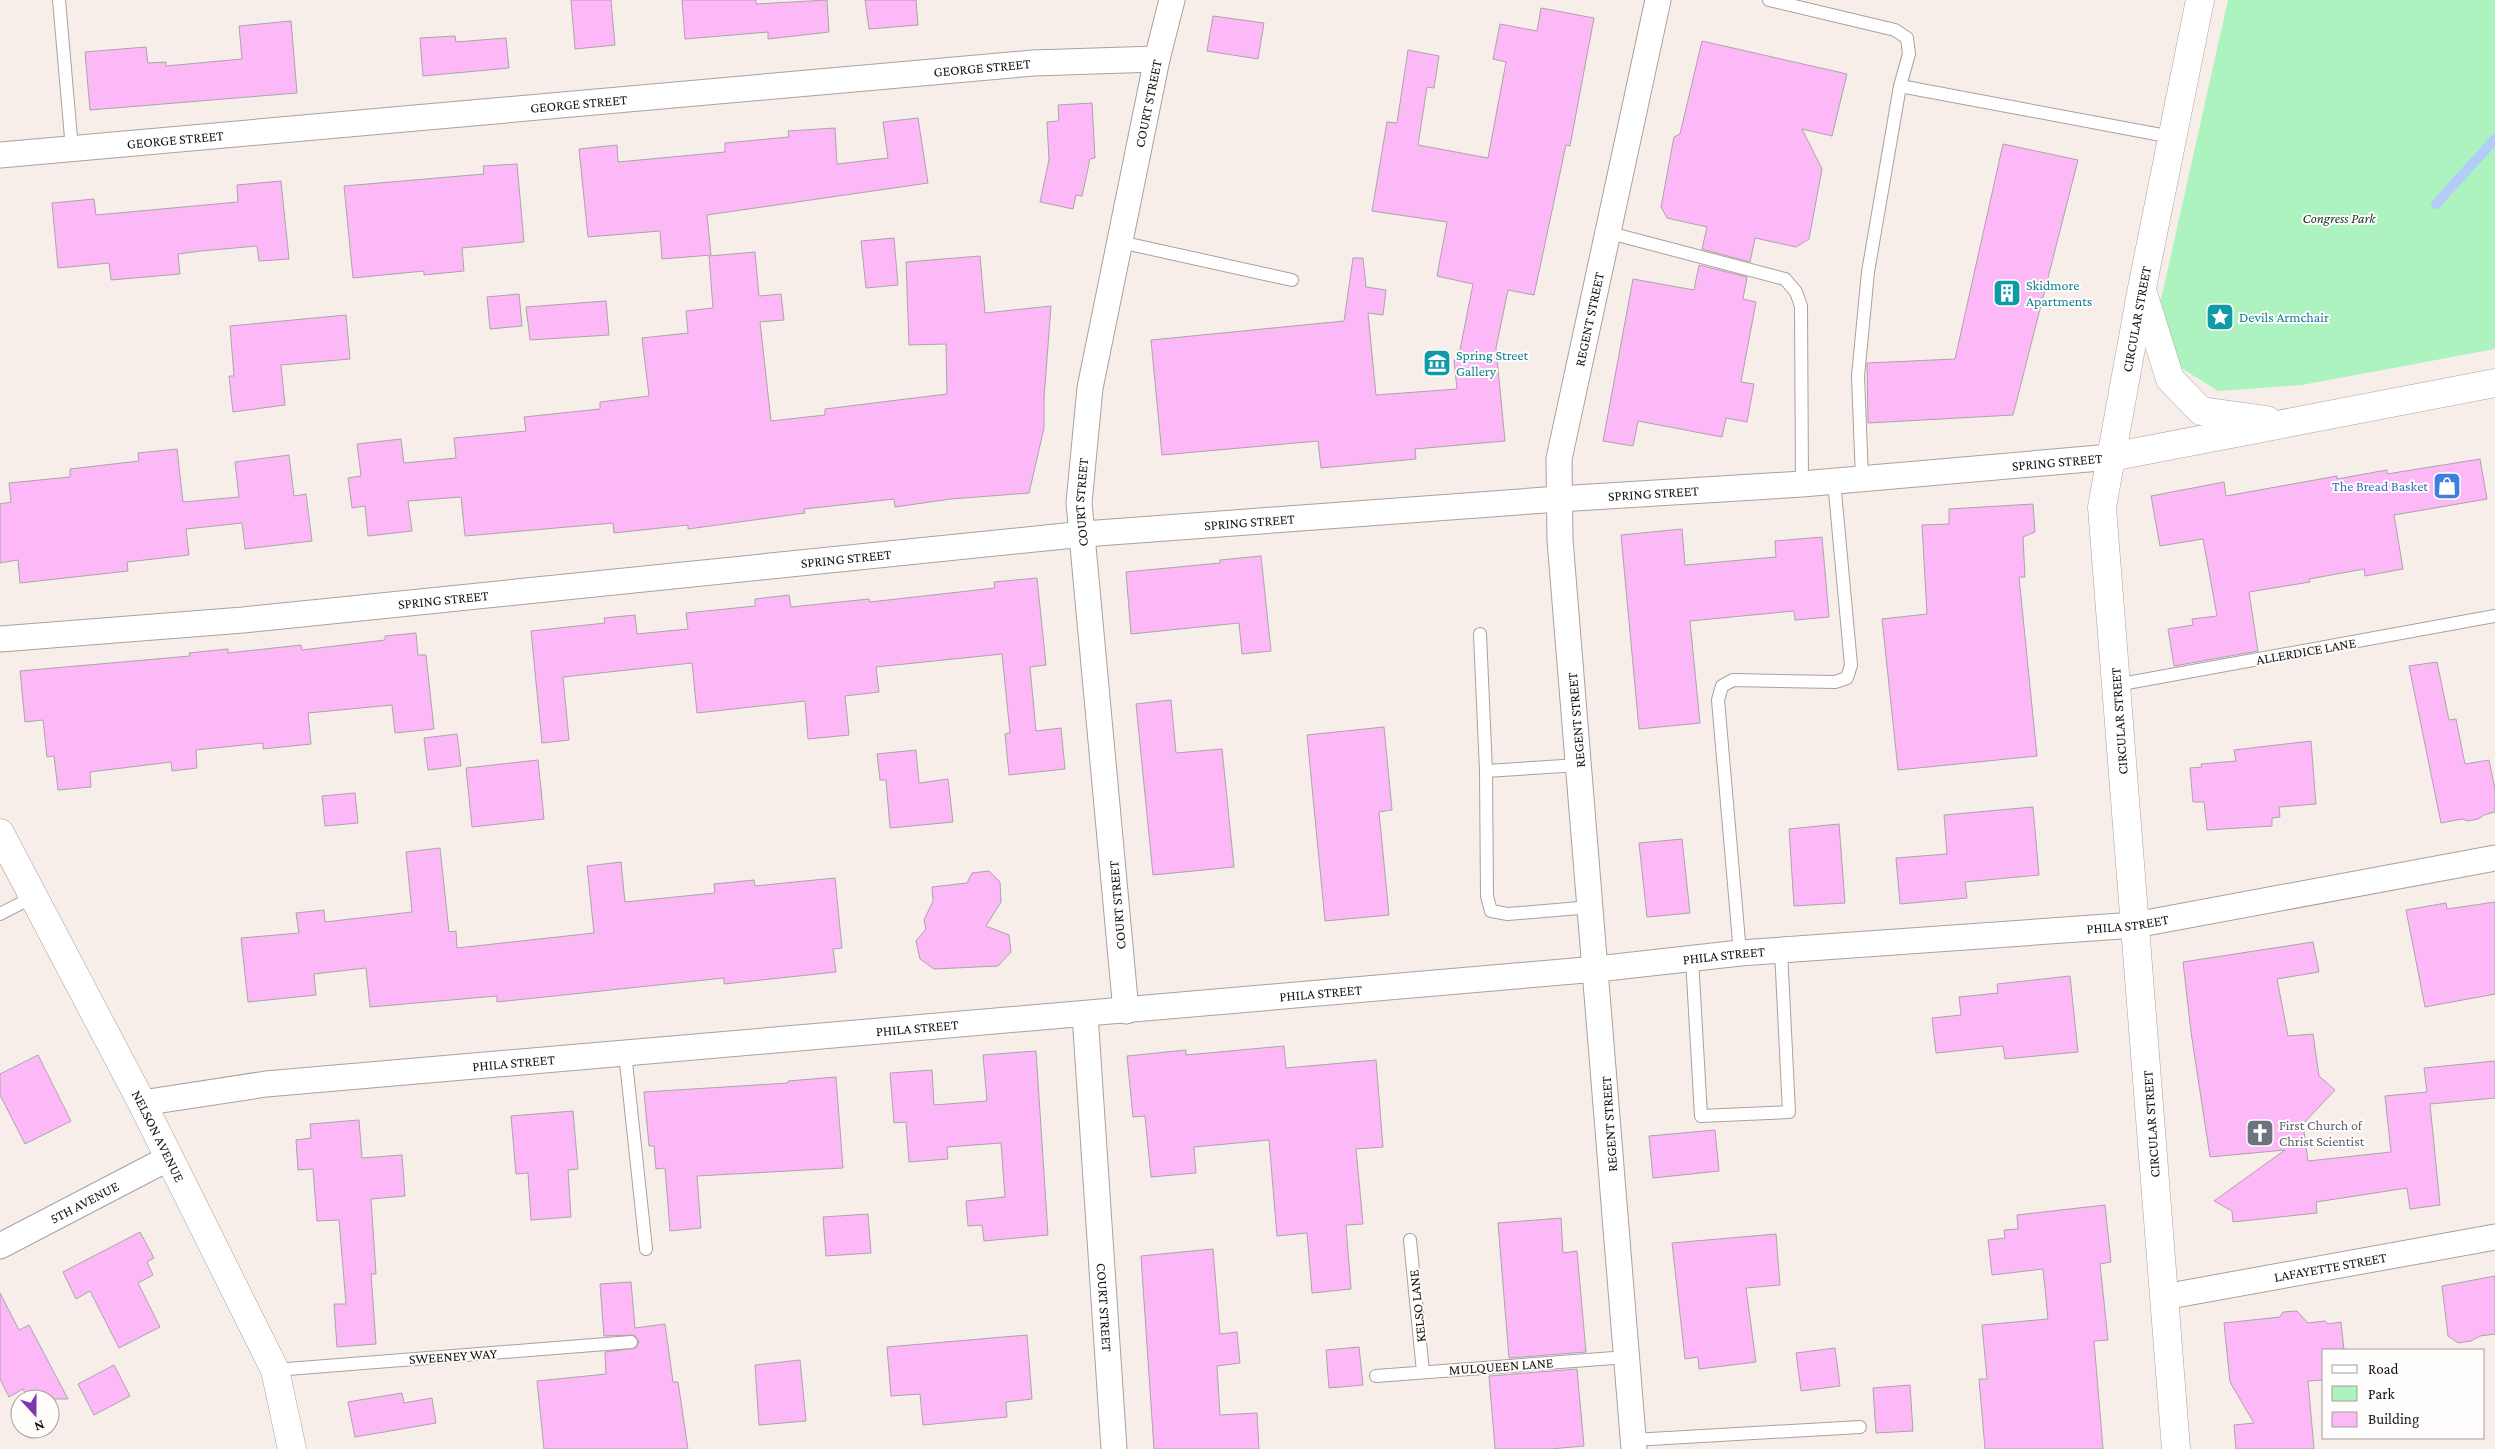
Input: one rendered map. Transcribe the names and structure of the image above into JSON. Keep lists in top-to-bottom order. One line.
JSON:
{"streets":{"street":["GEORGE STREET","COURT STREET","REGENT STREET","CIRCULAR STREET","SPRING STREET","PHILA STREET","NELSON AVENUE","5TH AVENUE","LAFAYETTE STREET"],"lane":["ALLERDICE LANE","KELSO LANE","SWEENEY WAY","MULQUEEN LANE"]},"crossings":[["GEORGE STREET","COURT STREET"],["COURT STREET","SPRING STREET"],["COURT STREET","PHILA STREET"],["REGENT STREET","SPRING STREET"],["REGENT STREET","PHILA STREET"],["REGENT STREET","MULQUEEN LANE"],["CIRCULAR STREET","SPRING STREET"],["CIRCULAR STREET","ALLERDICE LANE"],["CIRCULAR STREET","PHILA STREET"],["CIRCULAR STREET","LAFAYETTE STREET"],["PHILA STREET","NELSON AVENUE"],["NELSON AVENUE","5TH AVENUE"],["NELSON AVENUE","SWEENEY WAY"],["KELSO LANE","MULQUEEN LANE"]],"parks":["Congress Park"],"places":{"building":["Skidmore Apartments"],"place":["Devils Armchair"],"museum":["Spring Street Gallery"],"shop":["The Bread Basket"],"church":["First Church of Christ Scientist"]},"legend":["Road","Park","Building"],"north":"bottom"}
